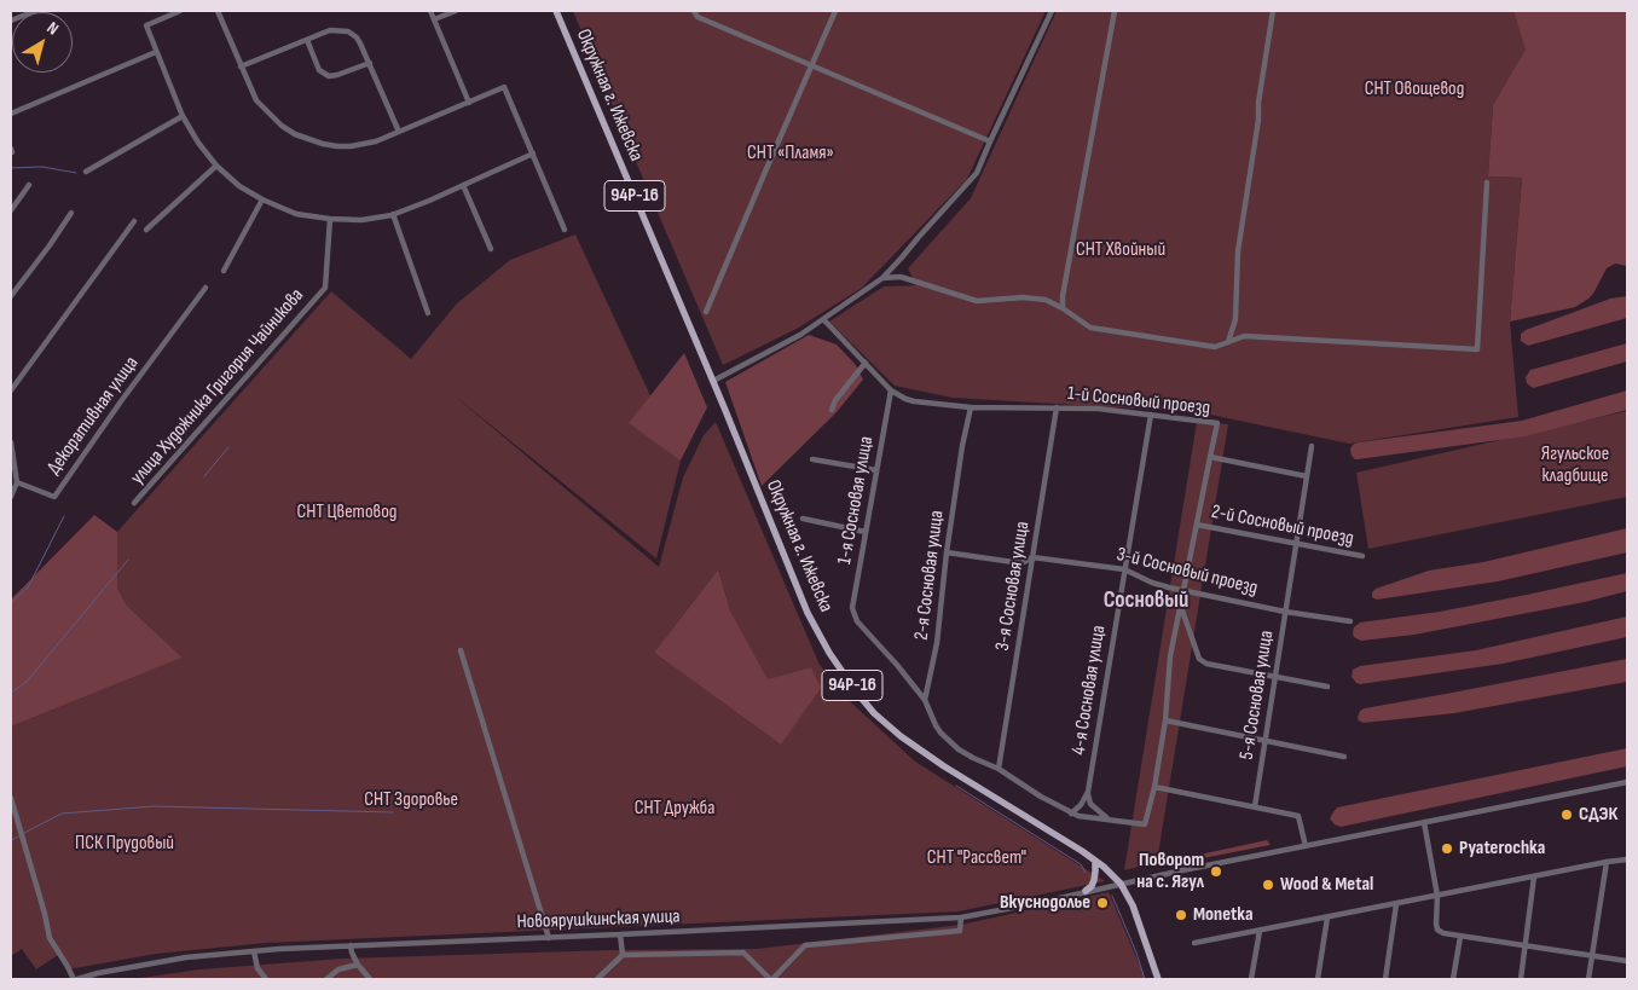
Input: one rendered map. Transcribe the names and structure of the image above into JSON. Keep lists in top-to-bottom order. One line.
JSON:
{"streets":{"main road":["Окружная г. Ижевска","94Р-16"],"street":["улица Художника Григория Чайникова","1-й Сосновый проезд","Декоративная улица","1-я Сосновая улица","2-й Сосновый проезд","3-й Сосновый проезд","2-я Сосновая улица","3-я Сосновая улица","4-я Сосновая улица","5-я Сосновая улица","Новоярушкинская улица"]},"crossings":[["Окружная г. Ижевска","Новоярушкинская улица"],["1-й Сосновый проезд","1-я Сосновая улица"],["1-й Сосновый проезд","2-я Сосновая улица"],["1-й Сосновый проезд","3-я Сосновая улица"],["1-й Сосновый проезд","4-я Сосновая улица"],["1-я Сосновая улица","2-я Сосновая улица"],["2-й Сосновый проезд","5-я Сосновая улица"],["3-й Сосновый проезд","2-я Сосновая улица"],["3-й Сосновый проезд","3-я Сосновая улица"],["3-й Сосновый проезд","4-я Сосновая улица"],["3-й Сосновый проезд","5-я Сосновая улица"]],"districts":["Сосновый"],"parks":["СНТ Овощевод","СНТ «Пламя»","СНТ Хвойный","Ягульское кладбище","СНТ Цветовод","СНТ Здоровье","СНТ Дружба","ПСК Прудовый","СНТ \"Рассвет\""],"places":["СДЭК","Pyaterochka","Поворот на с. Ягул","Wood & Metal","Вкуснодолье","Monetka"],"north":"top right"}
